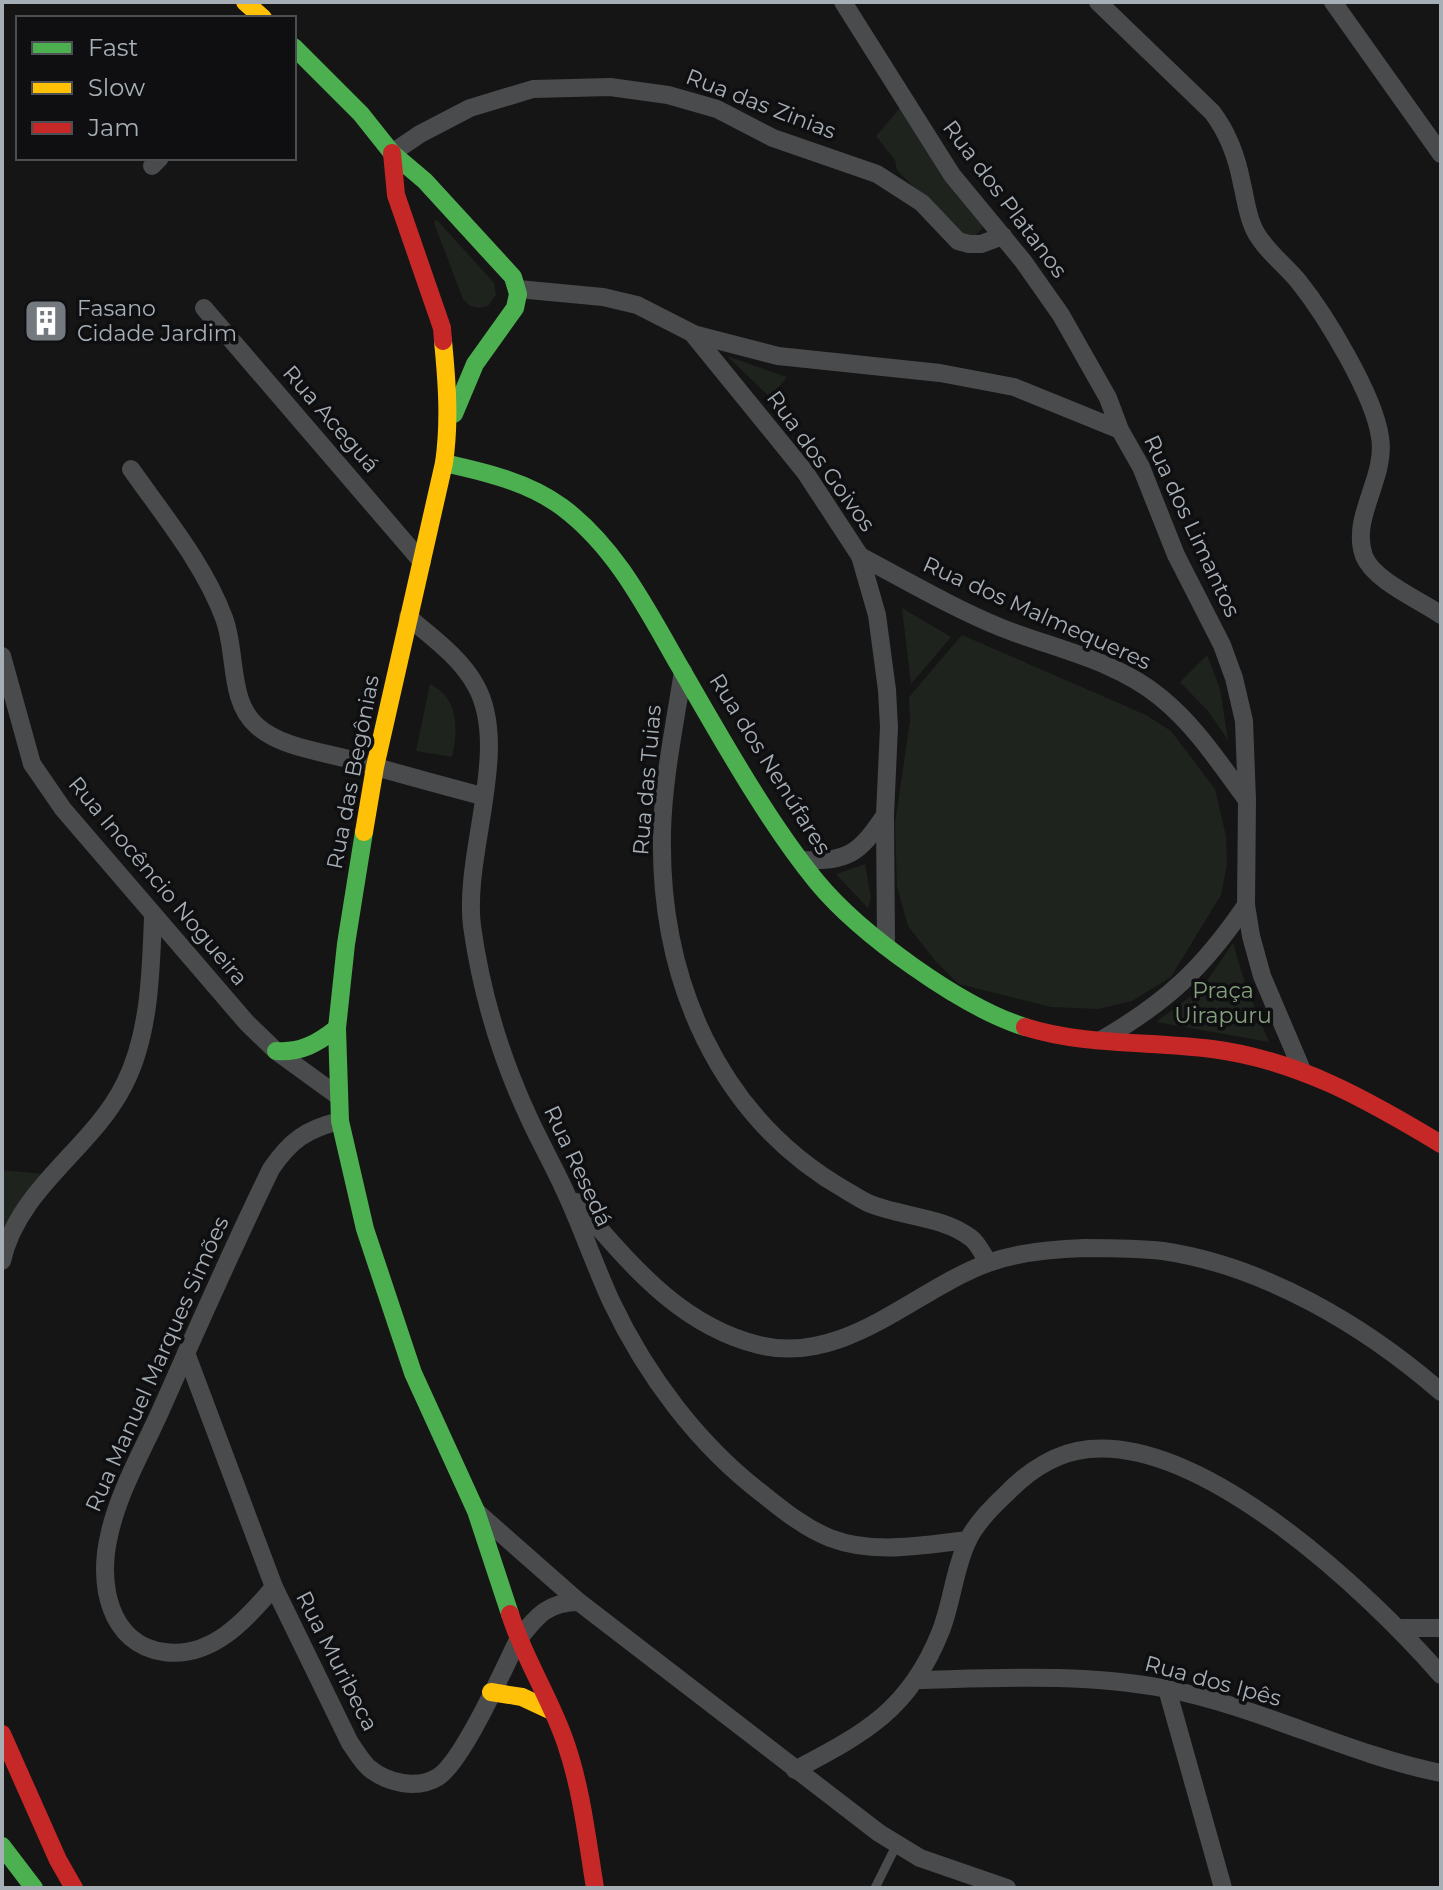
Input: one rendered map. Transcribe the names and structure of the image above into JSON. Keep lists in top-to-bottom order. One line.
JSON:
{"streets":{"main road":["Rua dos Nenúfares","Rua das Begônias"],"street":["Rua das Zinias","Rua dos Platanos","Rua Aceguá","Rua dos Goivos","Rua dos Limantos","Rua dos Malmequeres","Rua das Tuias","Rua Inocêncio Nogueira","Rua Resedá","Rua Manuel Marques Simões","Rua Muribeca","Rua dos Ipês"]},"crossings":[["Rua das Zinias","Rua dos Platanos"],["Rua das Zinias","Rua das Begônias"],["Rua dos Platanos","Rua dos Limantos"],["Rua Aceguá","Rua das Begônias"],["Rua dos Goivos","Rua dos Limantos"],["Rua dos Goivos","Rua dos Malmequeres"],["Rua dos Goivos","Rua dos Nenúfares"],["Rua dos Goivos","Rua das Begônias"],["Rua dos Limantos","Rua dos Malmequeres"],["Rua dos Nenúfares","Rua das Begônias"],["Rua dos Nenúfares","Rua das Tuias"],["Rua das Begônias","Rua Inocêncio Nogueira"],["Rua das Begônias","Rua Resedá"],["Rua das Begônias","Rua Manuel Marques Simões"],["Rua das Begônias","Rua Muribeca"],["Rua Manuel Marques Simões","Rua Muribeca"]],"parks":["Praça Uirapuru"],"places":{"building":["Fasano Cidade Jardim"]},"legend":["Fast","Slow","Jam"]}
